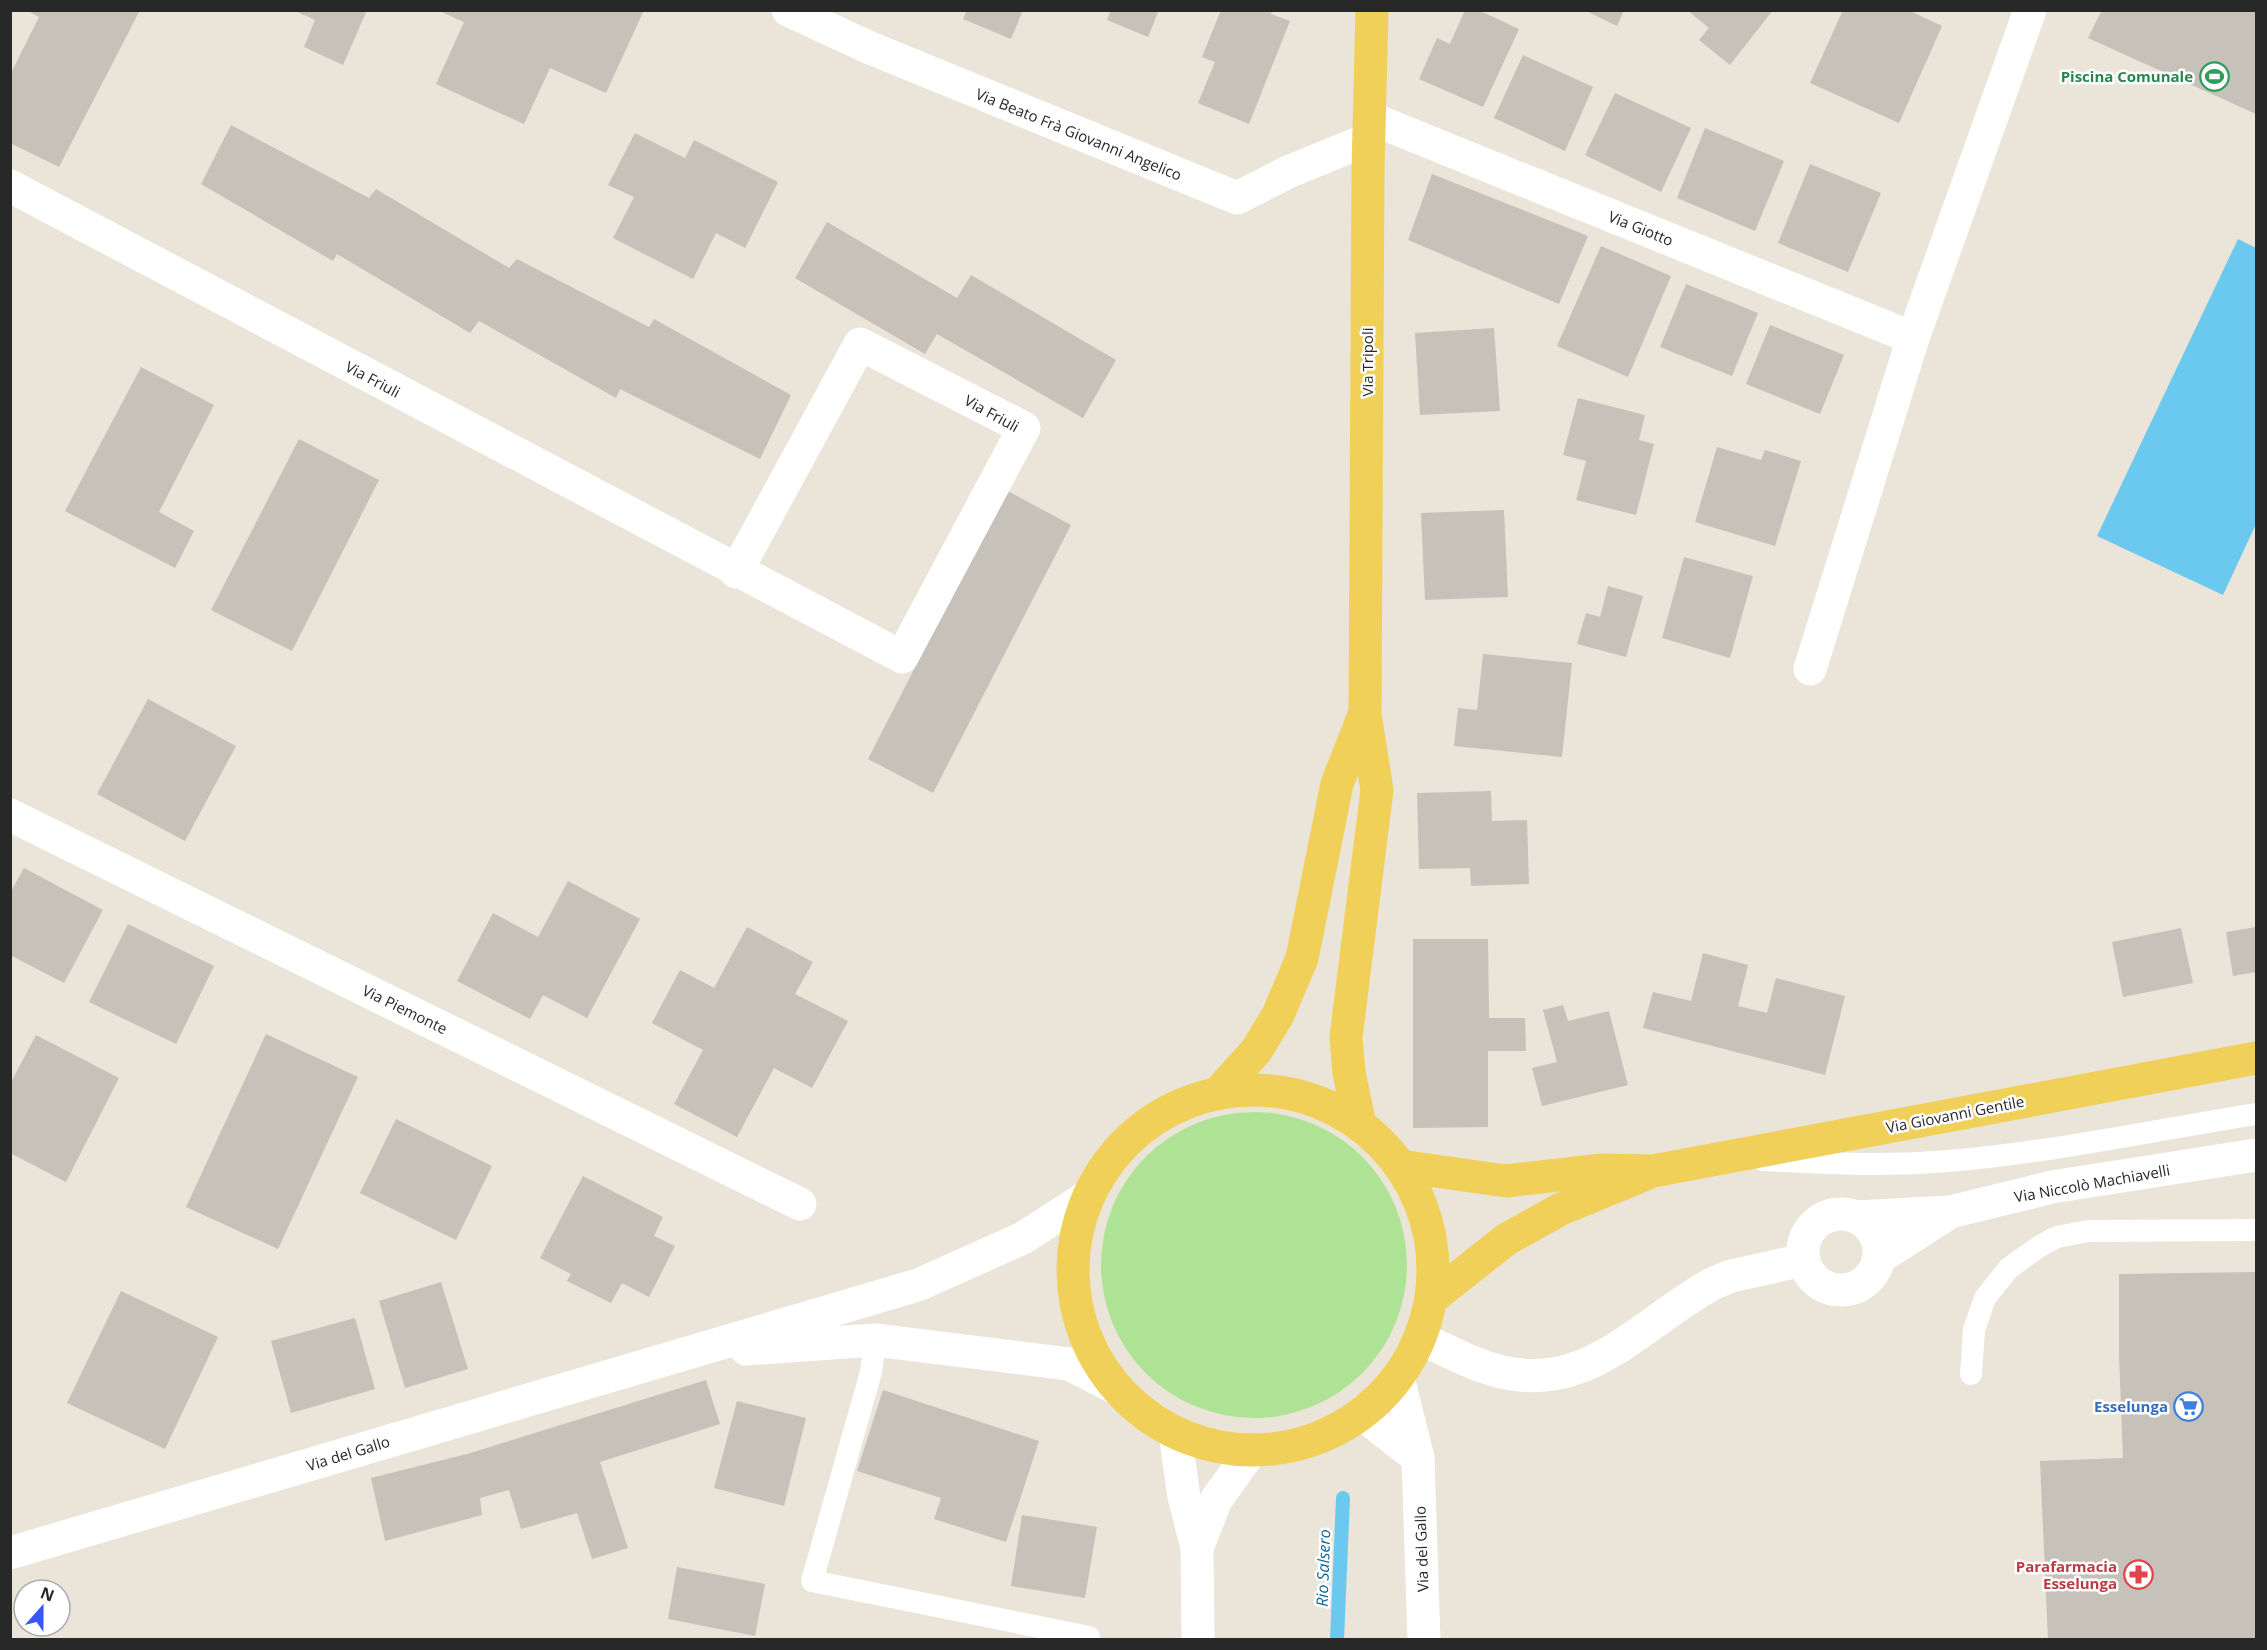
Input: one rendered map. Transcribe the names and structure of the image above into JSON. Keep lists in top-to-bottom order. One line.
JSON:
{"streets":{"main road":["Via Tripoli","Via Giovanni Gentile"],"street":["Via Beato Frà Giovanni Angelico","Via Giotto","Via Friuli","Via Piemonte","Via Niccolò Machiavelli","Via del Gallo"]},"crossings":[["Via Beato Frà Giovanni Angelico","Via Giotto"],["Via Beato Frà Giovanni Angelico","Via Tripoli"],["Via Giotto","Via Tripoli"]],"water":["Rio Salsero"],"places":{"sports":["Piscina Comunale"],"supermarket":["Esselunga"],"pharmacy":["Parafarmacia Esselunga"]},"north":"top"}
